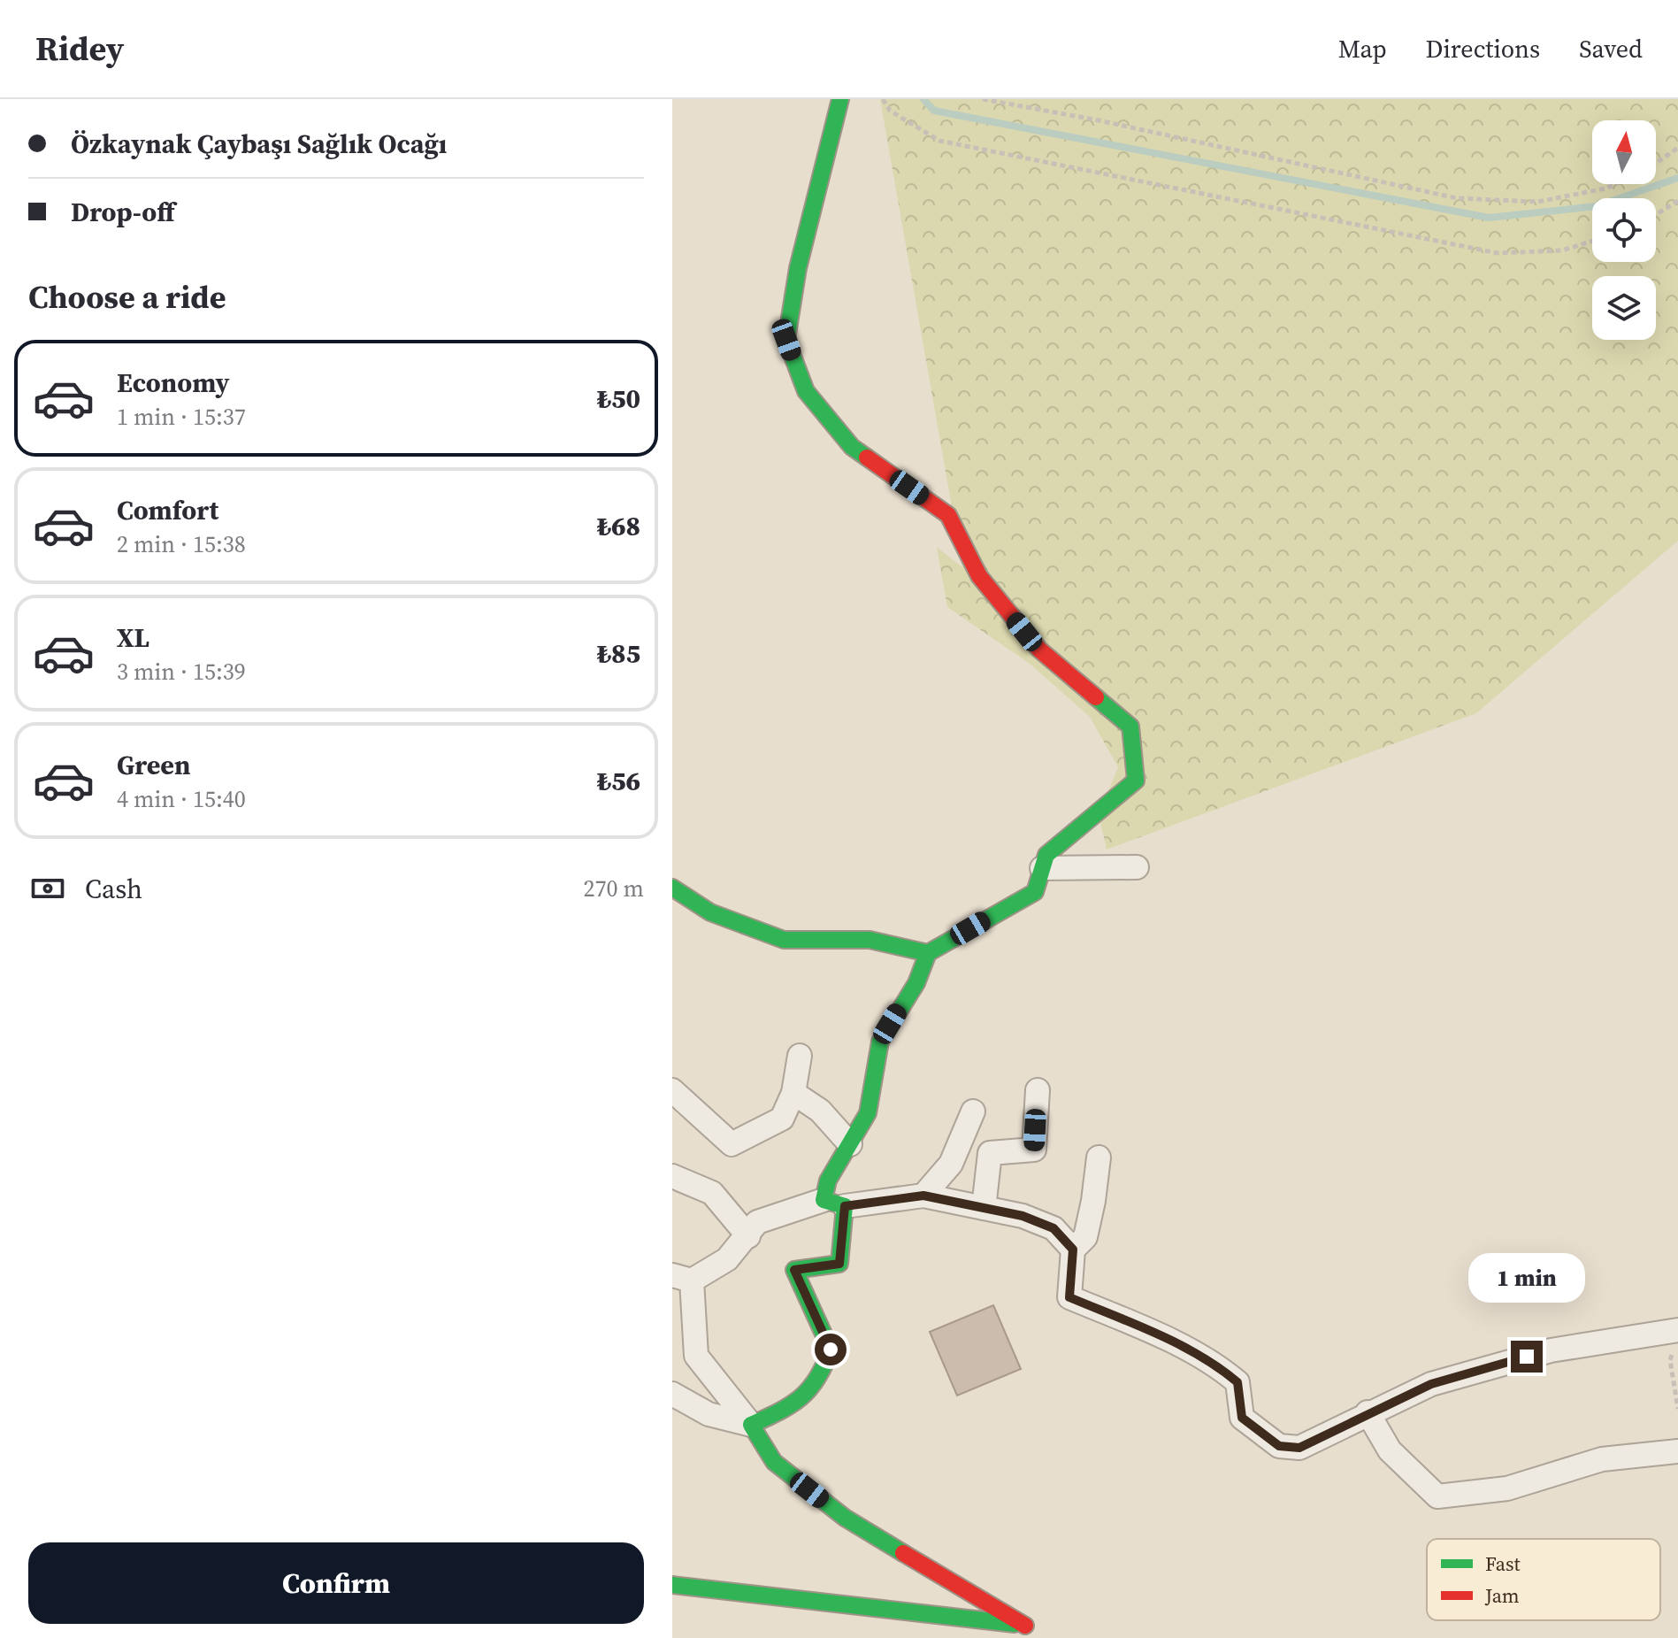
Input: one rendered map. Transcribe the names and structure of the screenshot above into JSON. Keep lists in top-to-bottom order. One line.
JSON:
{"legend":["Fast","Jam"],"north":"top","page":{"header":"Ridey","nav":["Map","Directions","Saved"],"banner":["Özkaynak Çaybaşı Sağlık Ocağı","Drop-off"],"heading":"Choose a ride","list":[{"name":"Economy","note":"1 min · 15:37","value":"₺50"},{"name":"Comfort","note":"2 min · 15:38","value":"₺68"},{"name":"XL","note":"3 min · 15:39","value":"₺85"},{"name":"Green","note":"4 min · 15:40","value":"₺56"}],"pay":["Cash","270 m"],"bubble":"1 min","buttons":"Confirm"}}
